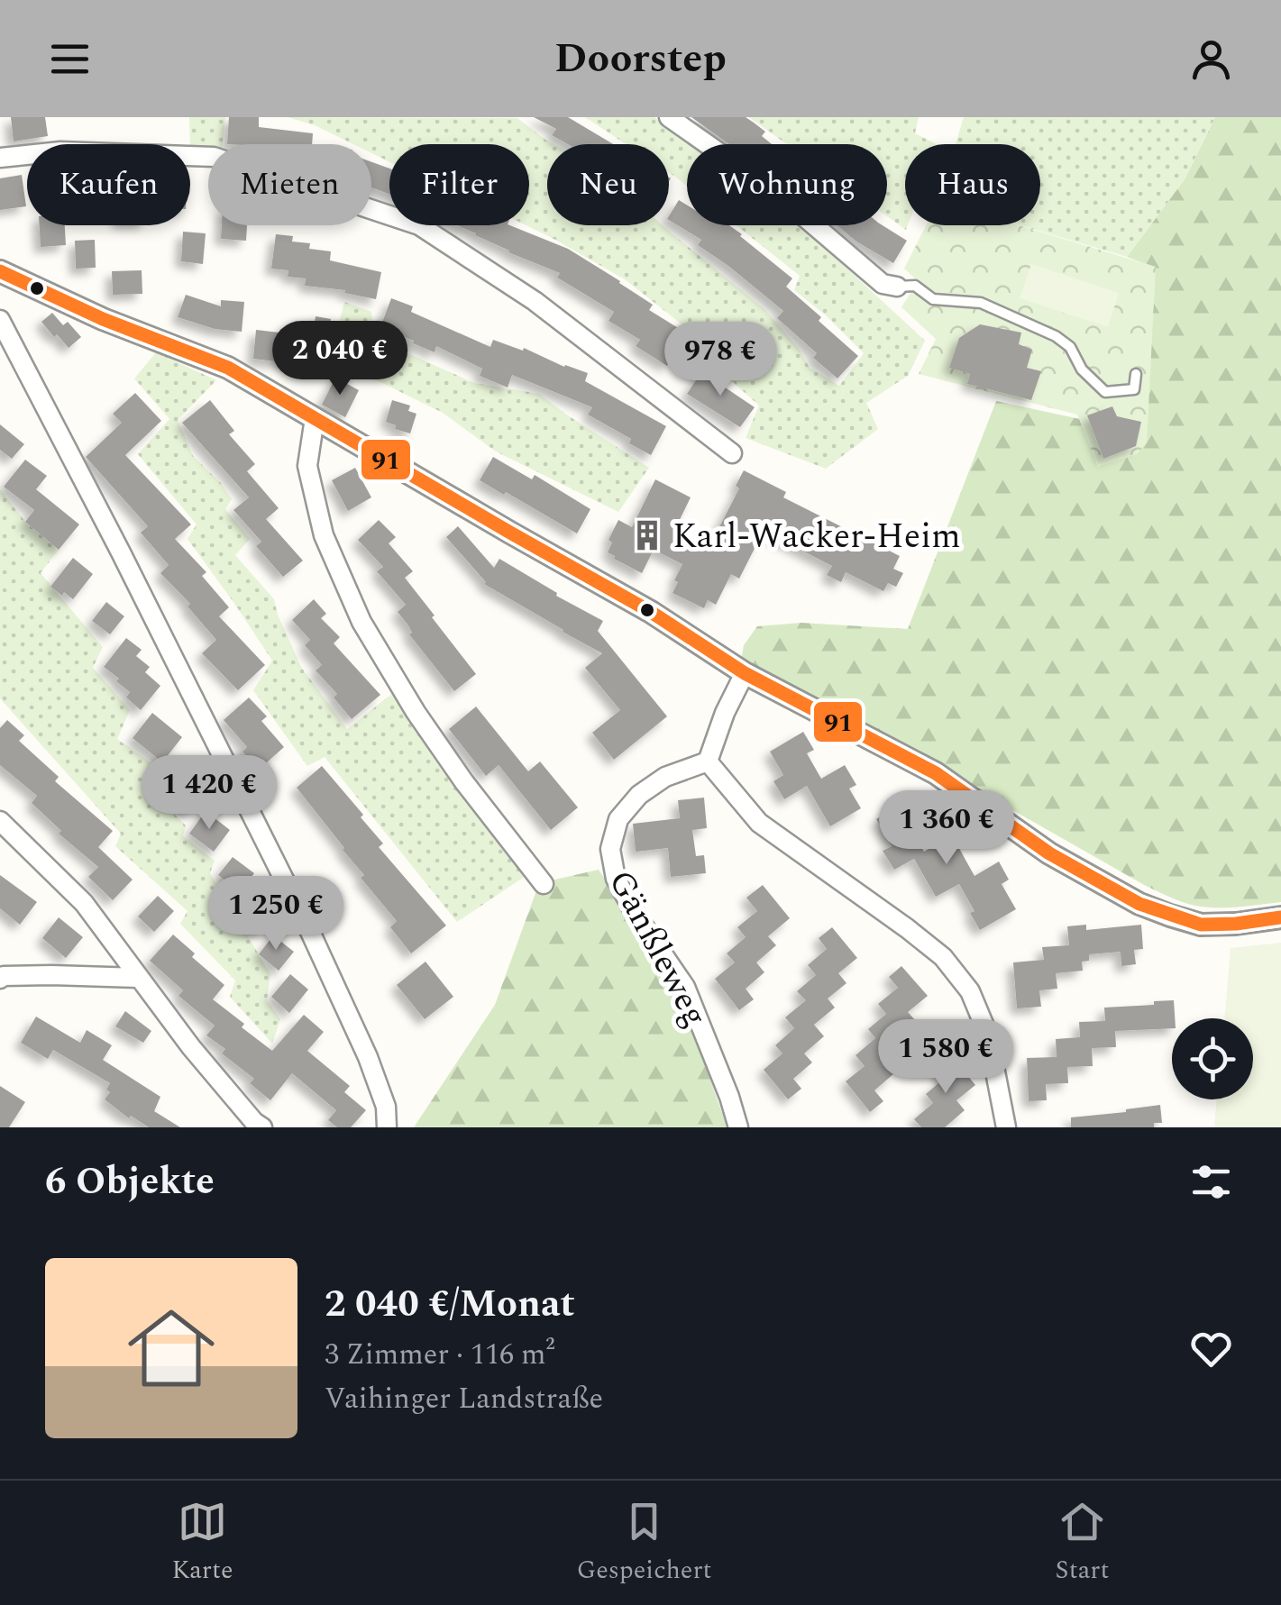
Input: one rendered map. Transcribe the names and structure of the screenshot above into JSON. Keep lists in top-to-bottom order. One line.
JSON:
{"streets":{"street":["Gänßleweg"]},"places":{"building":["Karl-Wacker-Heim"]},"lines":["transit line 91"],"page":{"header":"Doorstep","chip":["Kaufen","Mieten","Filter","Neu","Wohnung","Haus"],"price":["2 040 €","978 €","1 420 €","1 360 €","1 250 €","1 580 €"],"heading":"6 Objekte","list":[{"name":"2 040 €/Monat","note":"3 Zimmer · 116 m² · Vaihinger Landstraße"}],"tabs":["Karte","Gespeichert","Start"]}}
